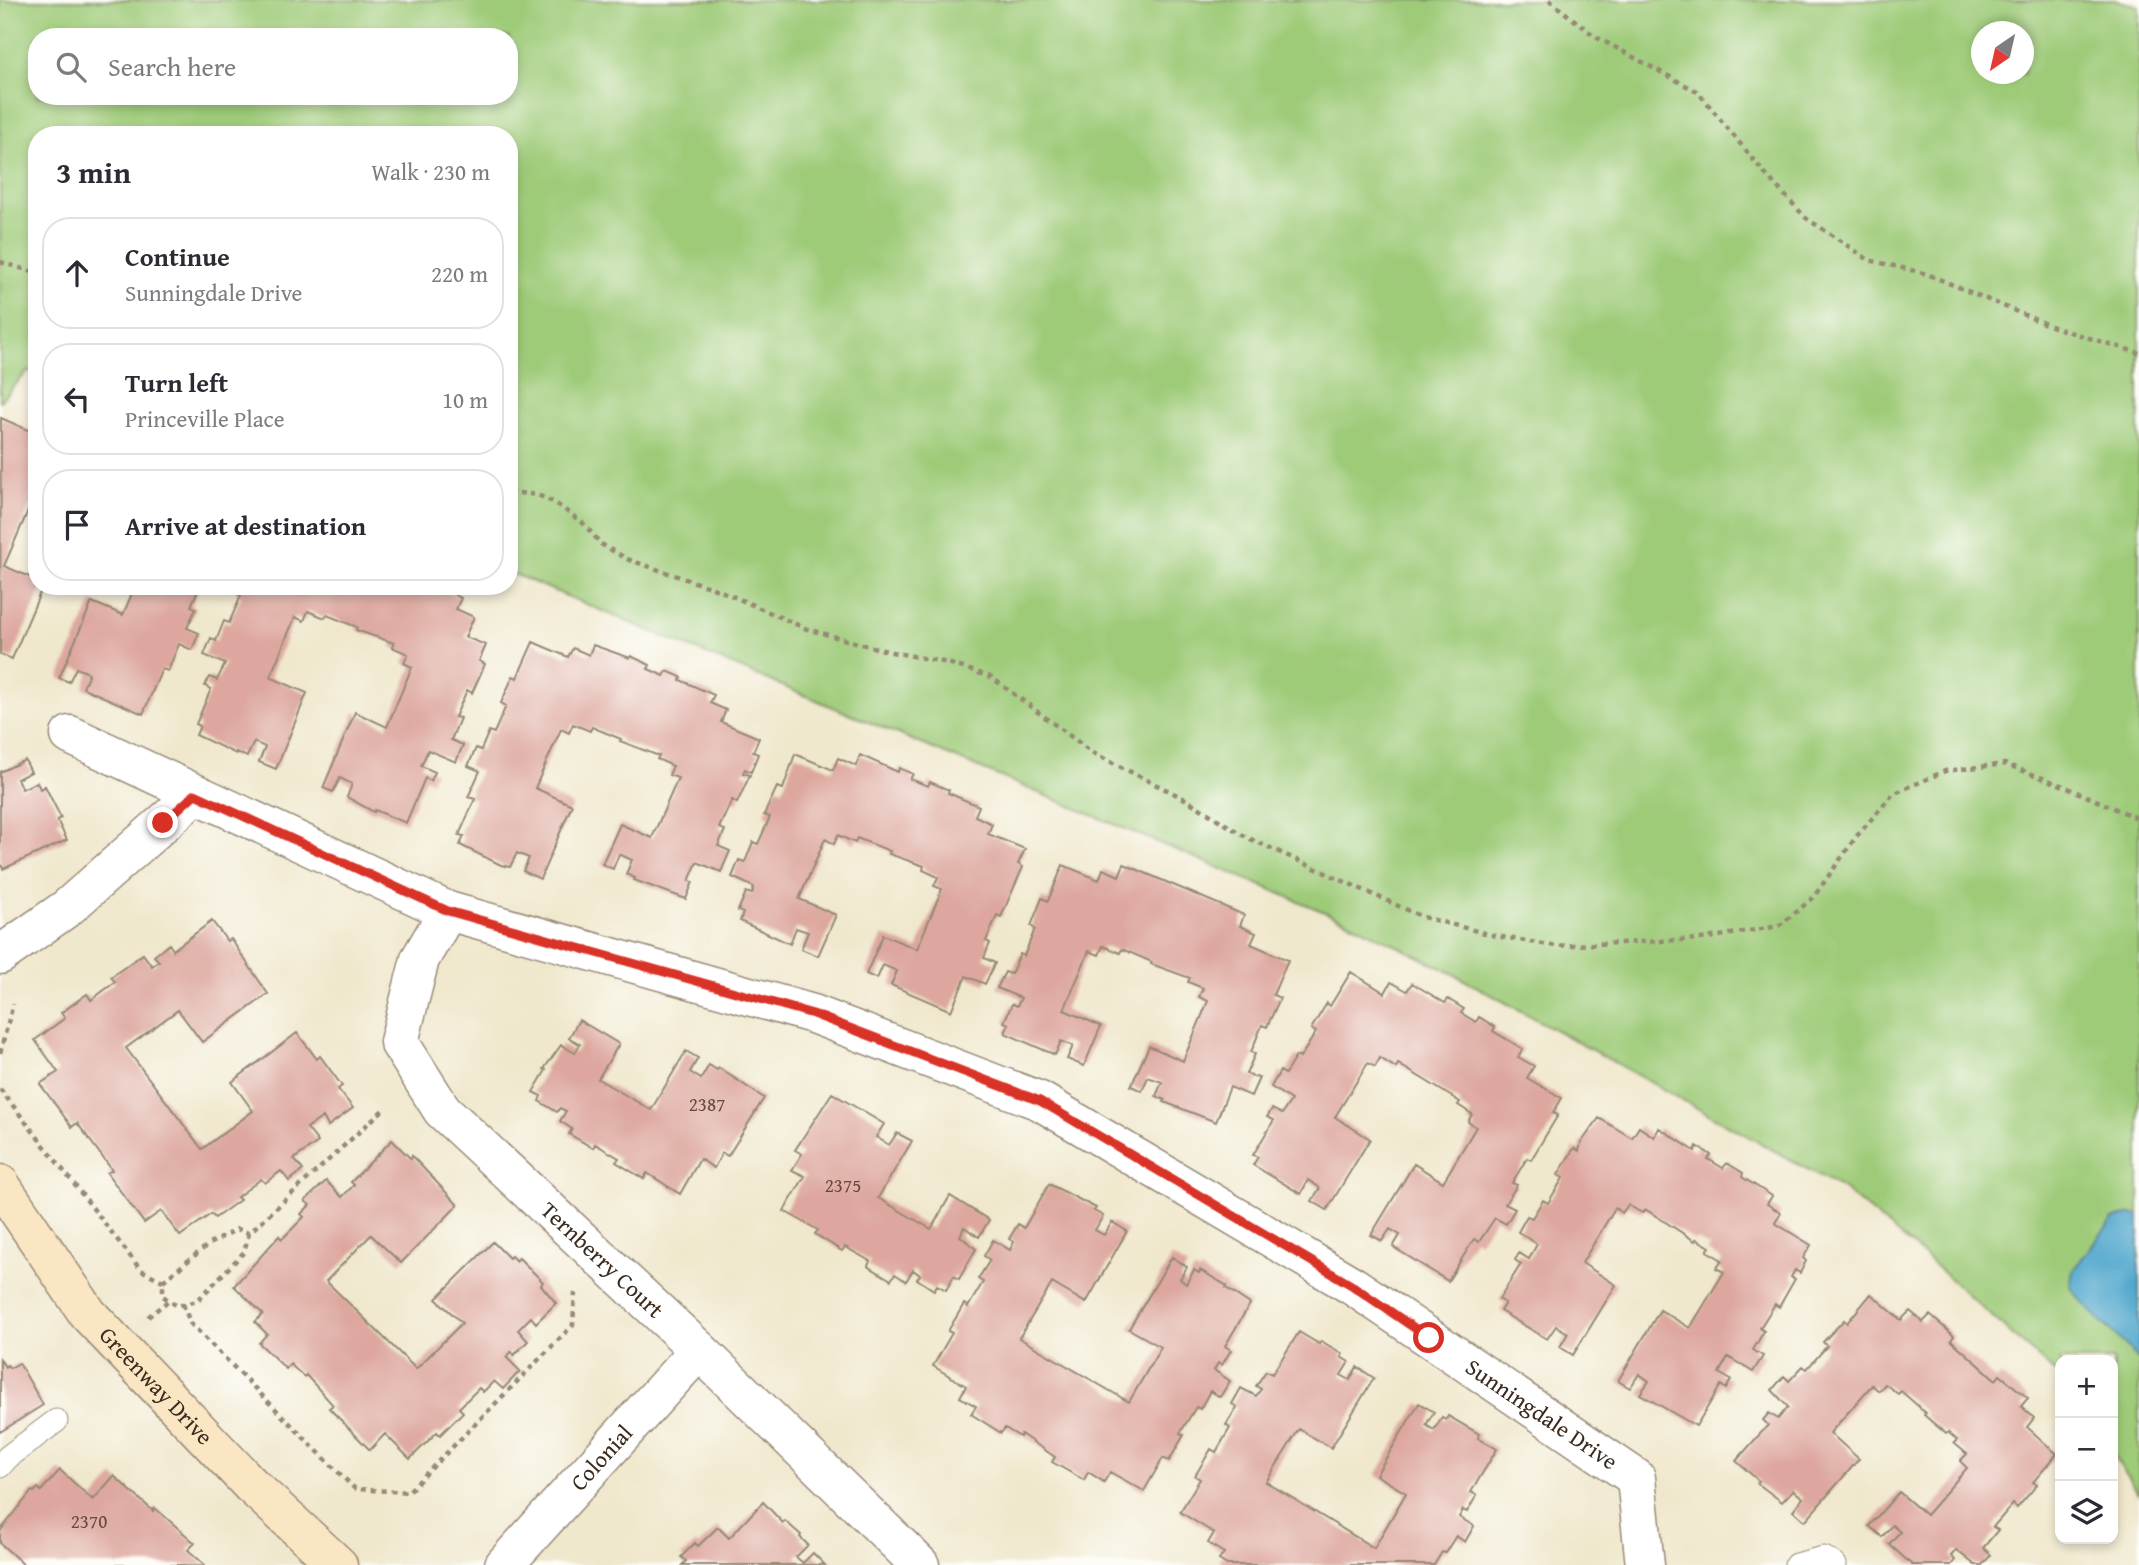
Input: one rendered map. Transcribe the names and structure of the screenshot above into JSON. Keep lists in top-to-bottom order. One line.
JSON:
{"streets":{"street":["Ternberry Court","Greenway Drive","Sunningdale Drive","Colonial"]},"crossings":[["Ternberry Court","Sunningdale Drive"],["Ternberry Court","Colonial"]],"house_numbers":["2387","2375","2370"],"north":"bottom left","page":{"search":"Search here","heading":["3 min","Walk · 230 m"],"list":[["Continue","Sunningdale Drive","220 m"],["Turn left","Princeville Place","10 m"],"Arrive at destination"],"map_buttons":["+","−"]}}
